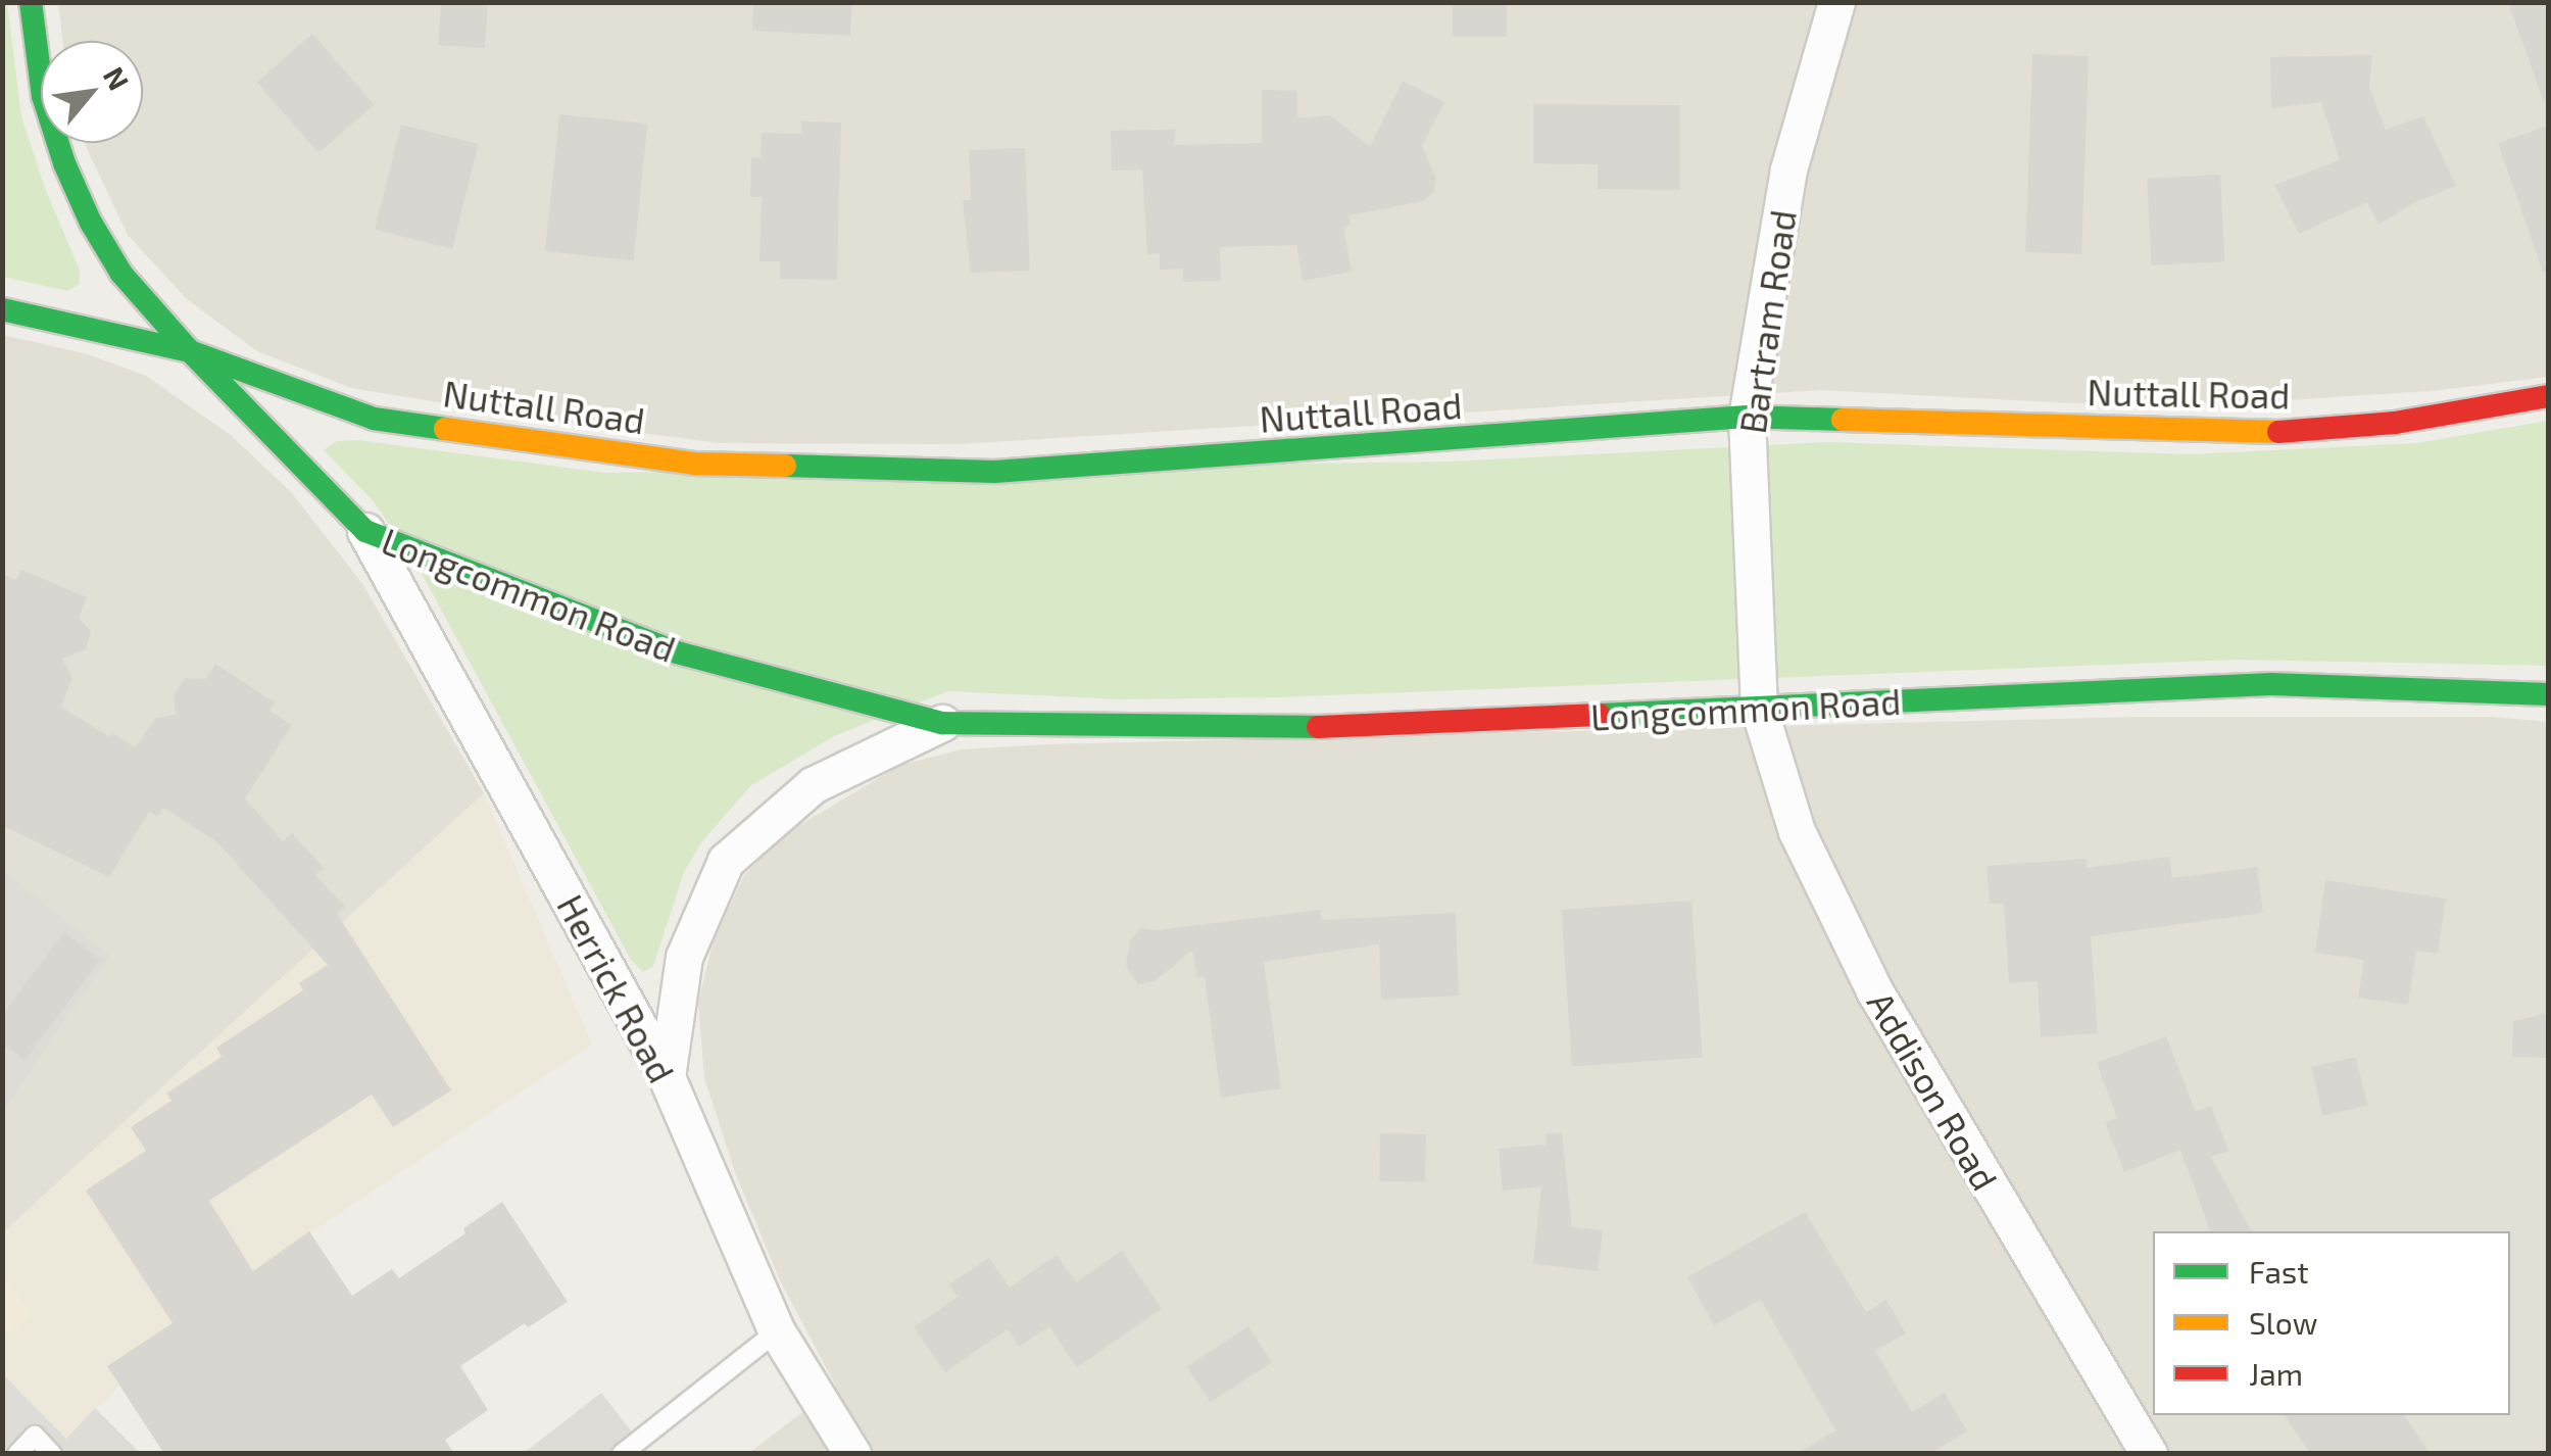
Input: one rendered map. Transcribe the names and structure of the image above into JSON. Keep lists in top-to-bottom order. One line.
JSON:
{"streets":{"street":["Bartram Road","Nuttall Road","Longcommon Road","Herrick Road","Addison Road"]},"crossings":[["Bartram Road","Nuttall Road"],["Bartram Road","Longcommon Road"],["Bartram Road","Addison Road"],["Nuttall Road","Longcommon Road"],["Longcommon Road","Herrick Road"],["Longcommon Road","Addison Road"]],"legend":["Fast","Slow","Jam"],"north":"top right"}
